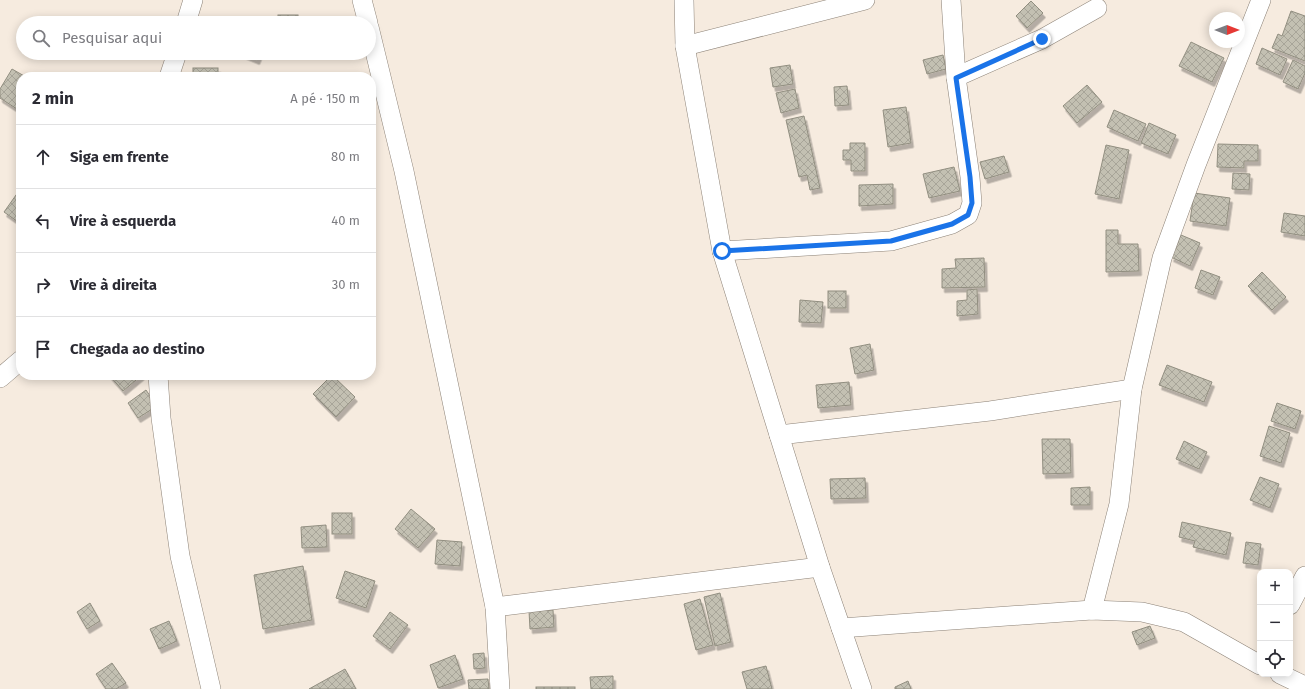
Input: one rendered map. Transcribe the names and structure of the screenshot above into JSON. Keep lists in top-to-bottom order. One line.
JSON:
{"north":"right","page":{"search":"Pesquisar aqui","heading":["2 min","A pé · 150 m"],"list":[["Siga em frente","80 m"],["Vire à esquerda","40 m"],["Vire à direita","30 m"],"Chegada ao destino"],"map_buttons":["+","−"]}}
